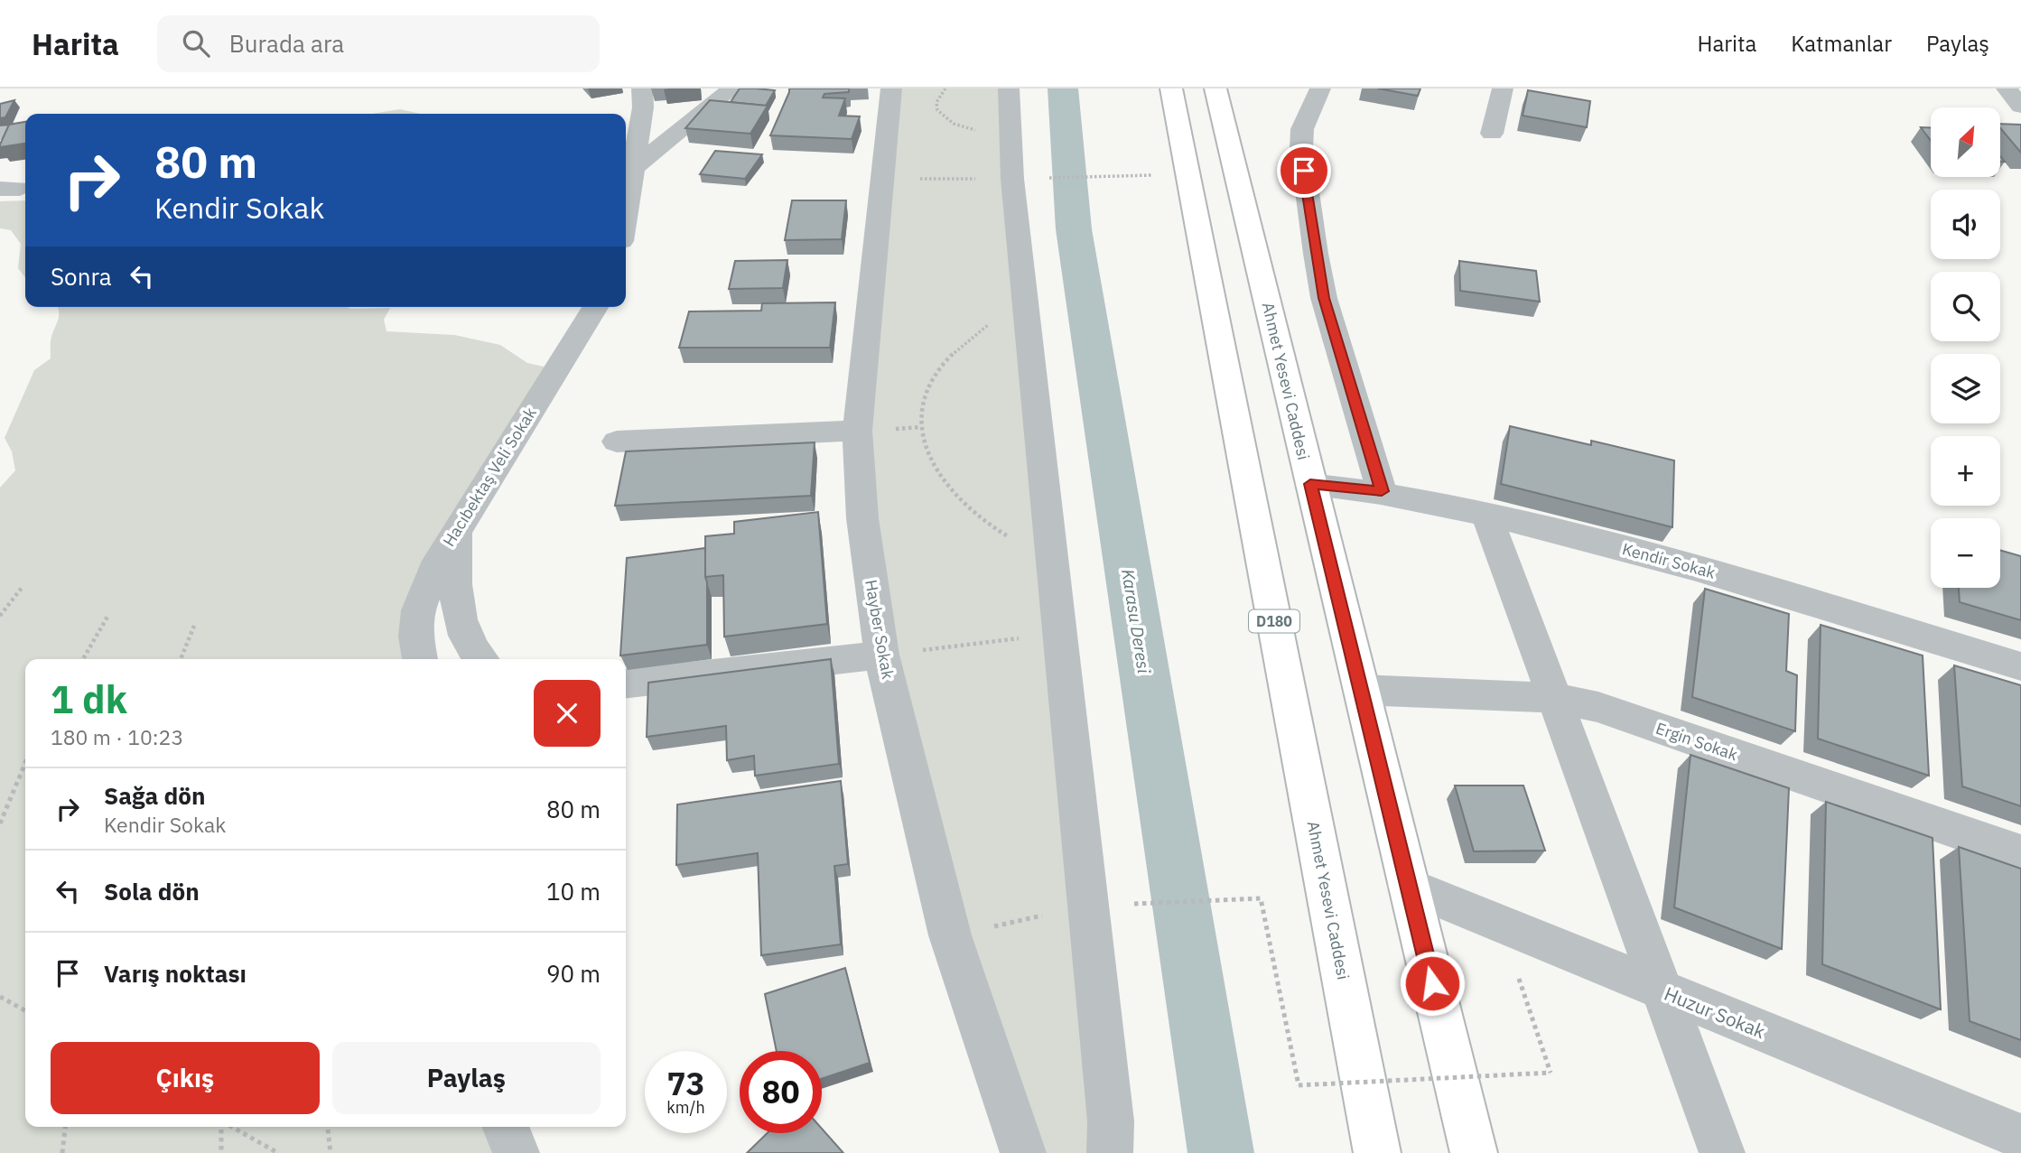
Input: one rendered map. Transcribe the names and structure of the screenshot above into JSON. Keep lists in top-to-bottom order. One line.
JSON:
{"streets":{"highway":["Ahmet Yesevi Caddesi","D180"],"street":["Hacıbektaş Veli Sokak","Kendir Sokak","Hayber Sokak","Ergin Sokak","Huzur Sokak"]},"crossings":[["Ahmet Yesevi Caddesi","Kendir Sokak"],["Ahmet Yesevi Caddesi","Ergin Sokak"],["Ahmet Yesevi Caddesi","Huzur Sokak"]],"water":["Karasu Deresi"],"north":"top right","page":{"header":"Harita","search":"Burada ara","nav":["Harita","Katmanlar","Paylaş"],"map_buttons":["+","−"],"turn":["80 m","Kendir Sokak"],"then":"Sonra","heading":["1 dk","180 m · 10:23"],"list":[{"name":"Sağa dön","note":"Kendir Sokak","value":"80 m"},{"name":"Sola dön","value":"10 m"},{"name":"Varış noktası","value":"90 m"}],"buttons":["Çıkış","Paylaş"],"speed":"73 km/h","limit":"80"}}
